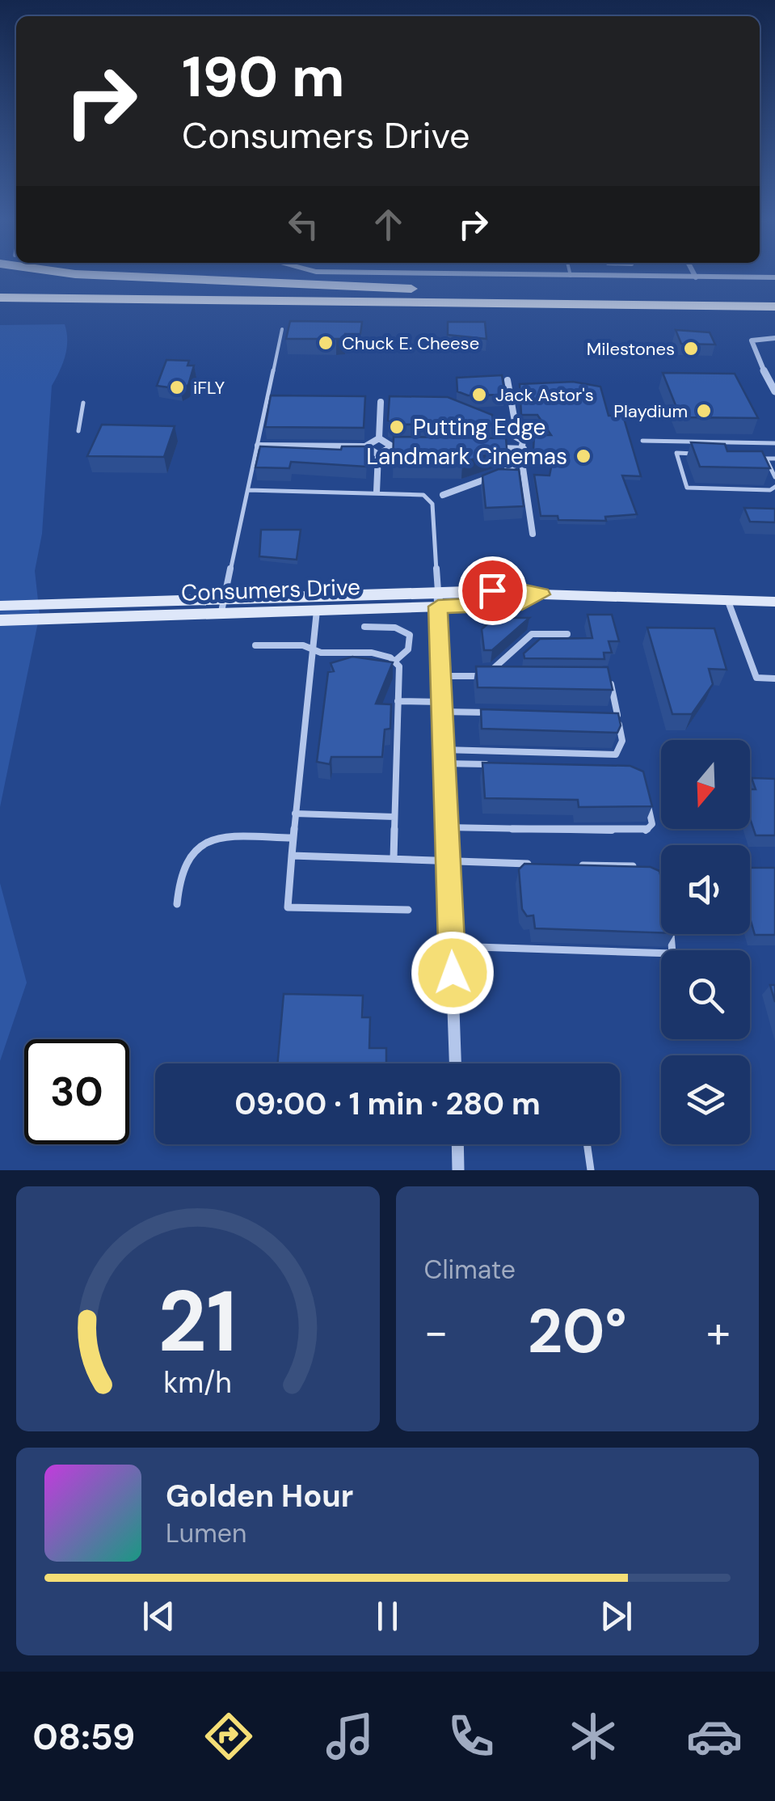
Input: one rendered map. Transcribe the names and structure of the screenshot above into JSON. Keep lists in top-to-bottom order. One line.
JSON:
{"streets":{"main road":["Consumers Drive"]},"places":["Chuck E. Cheese","Milestones","iFLY","Jack Astor's","Playdium","Putting Edge","Landmark Cinemas"],"north":"bottom","page":{"turn":["190 m","Consumers Drive"],"limit":"30","trip":"09:00 · 1 min · 280 m","tile":"Climate","heat":["−","20°","+"],"song":["Golden Hour","Lumen"],"tabs":"08:59","gauge":["21","km/h"]}}
